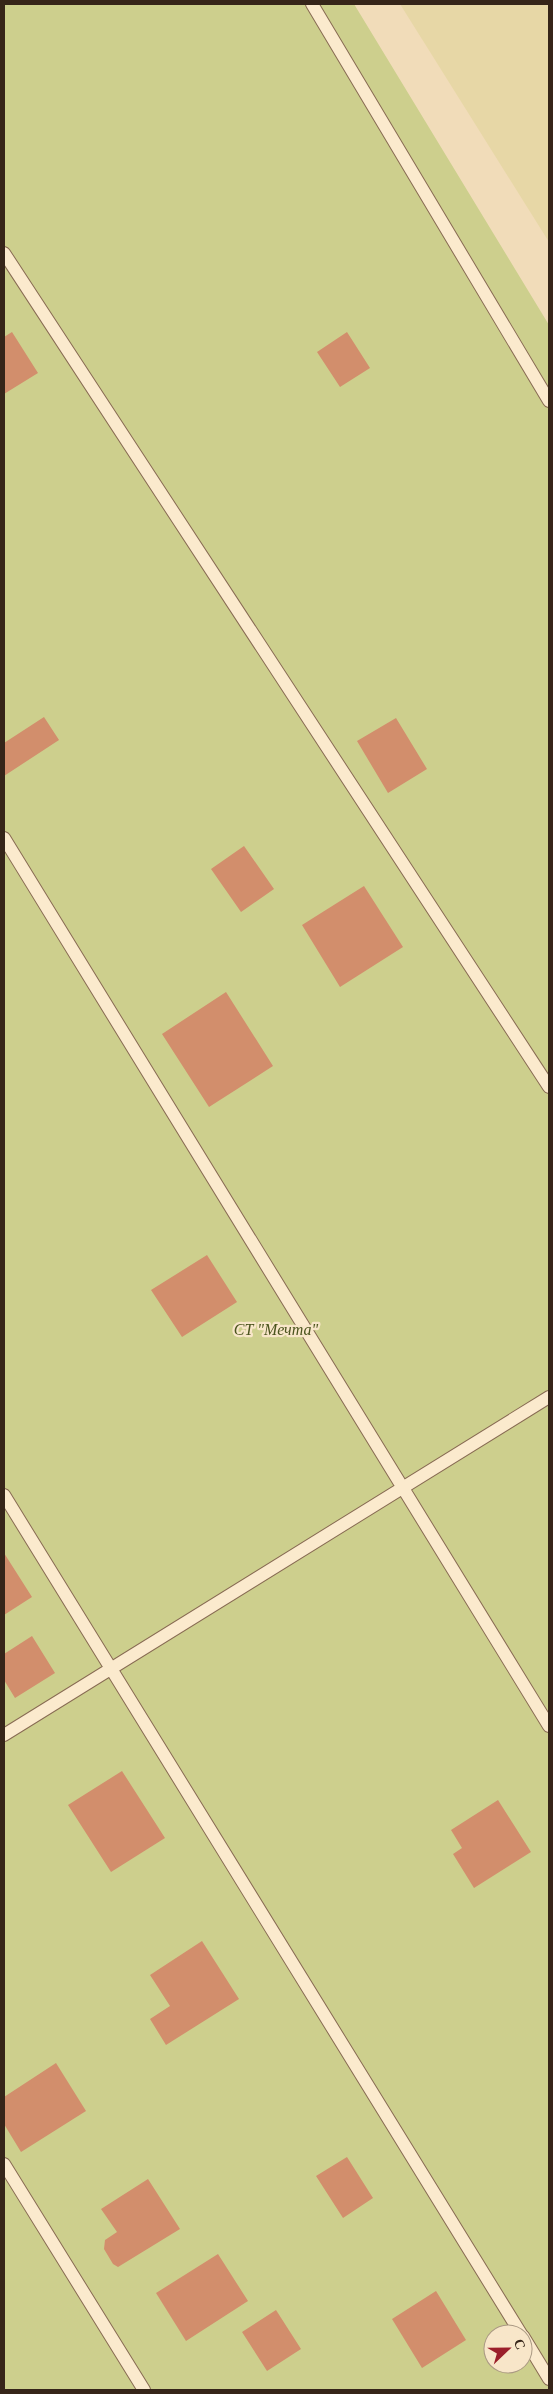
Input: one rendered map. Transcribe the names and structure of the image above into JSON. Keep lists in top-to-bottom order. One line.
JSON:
{"parks":["СТ \"Мечта\""],"north":"right"}
